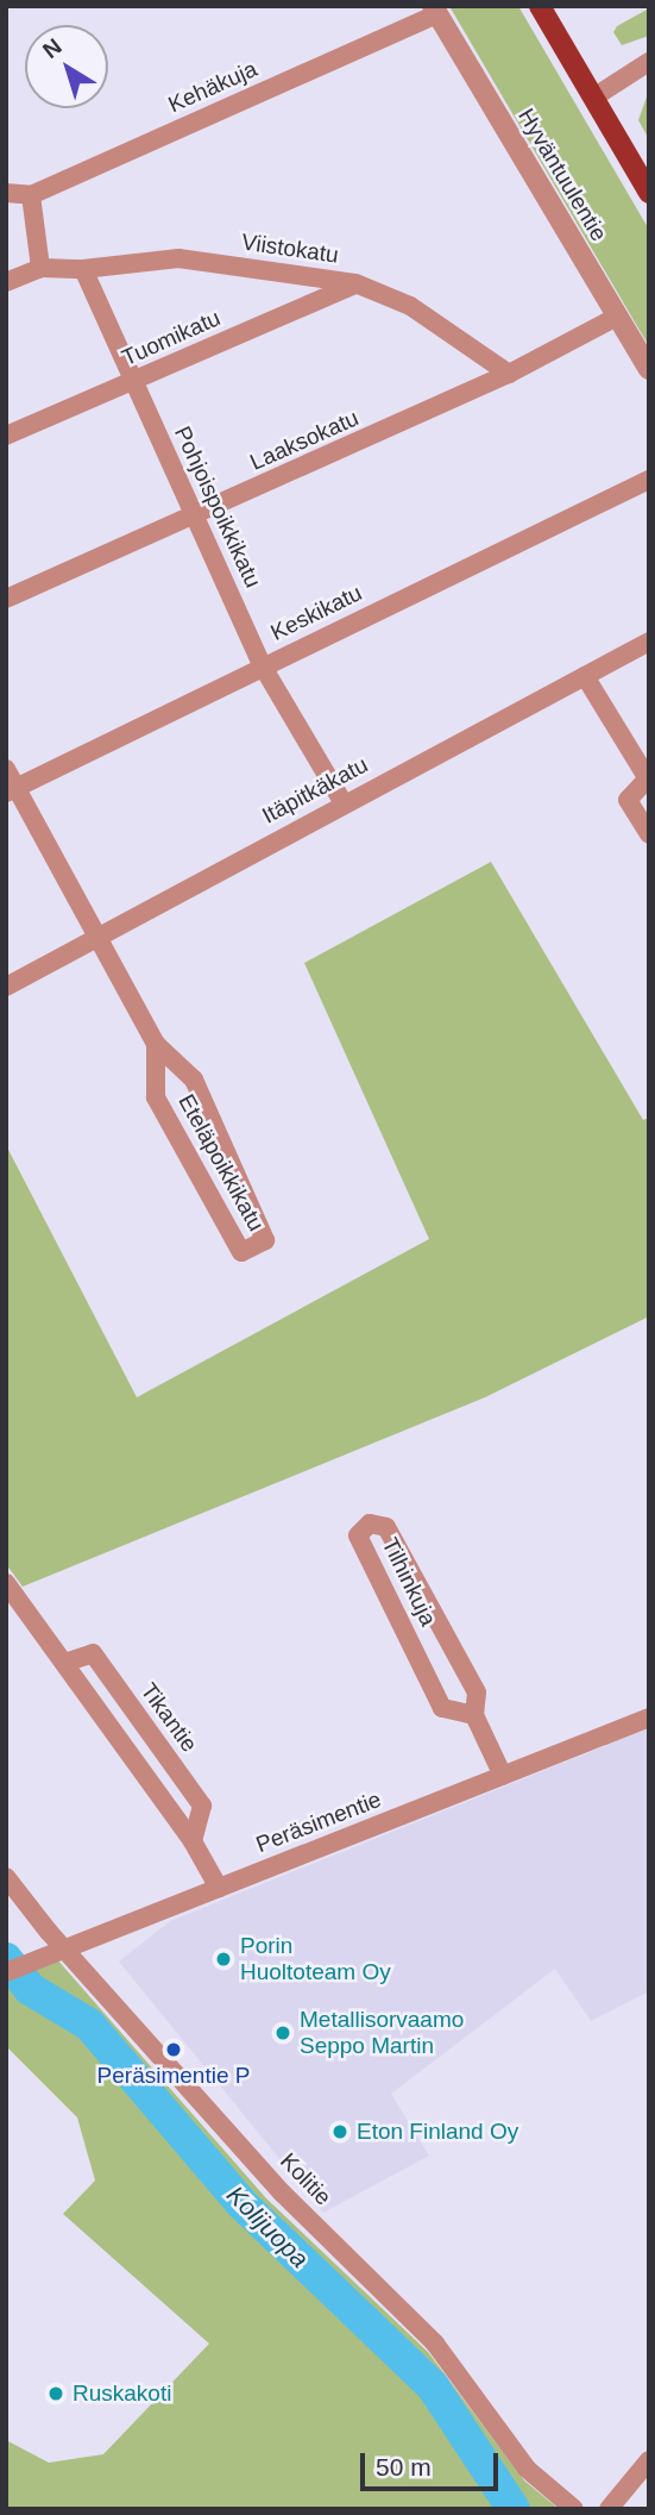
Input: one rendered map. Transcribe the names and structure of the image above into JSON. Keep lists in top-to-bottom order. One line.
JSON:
{"streets":{"street":["Kehäkuja","Hyväntuulentie","Viistokatu","Tuomikatu","Laaksokatu","Pohjoispoikkikatu","Keskikatu","Itäpitkäkatu","Eteläpoikkikatu","Tilhinkuja","Tikantie","Peräsimentie","Kolitie"]},"crossings":[["Kehäkuja","Hyväntuulentie"],["Hyväntuulentie","Laaksokatu"],["Viistokatu","Tuomikatu"],["Viistokatu","Laaksokatu"],["Viistokatu","Pohjoispoikkikatu"],["Tuomikatu","Pohjoispoikkikatu"],["Laaksokatu","Pohjoispoikkikatu"],["Pohjoispoikkikatu","Keskikatu"],["Pohjoispoikkikatu","Itäpitkäkatu"],["Keskikatu","Eteläpoikkikatu"],["Itäpitkäkatu","Eteläpoikkikatu"],["Tilhinkuja","Peräsimentie"],["Peräsimentie","Kolitie"]],"water":["Kolijuopa"],"places":["Porin Huoltoteam Oy","Metallisorvaamo Seppo Martin","Peräsimentie P","Eton Finland Oy","Ruskakoti"],"scale_bar":"50 m","north":"top left"}
